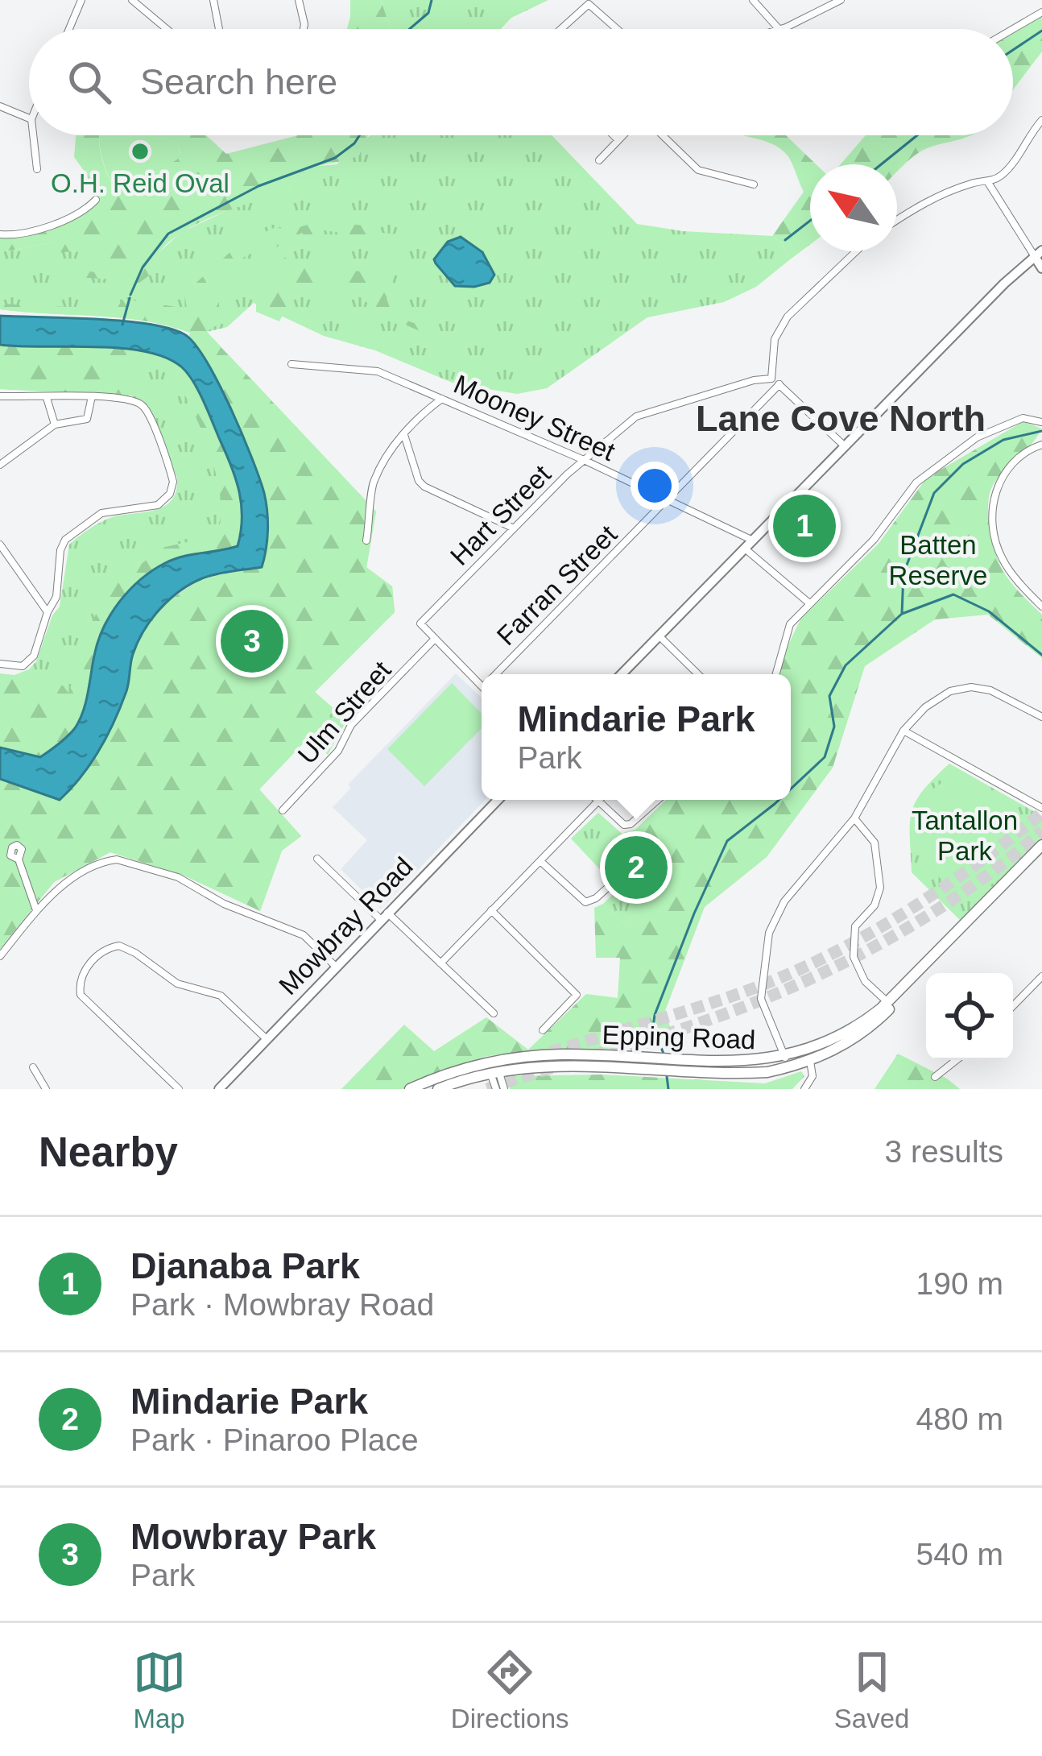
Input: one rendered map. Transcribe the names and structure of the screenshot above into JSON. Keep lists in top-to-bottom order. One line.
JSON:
{"streets":{"main road":["Mowbray Road","Epping Road"],"street":["Mooney Street","Hart Street","Farran Street","Ulm Street"]},"crossings":[["Mooney Street","Hart Street"],["Mooney Street","Farran Street"],["Hart Street","Ulm Street"]],"districts":["Lane Cove North"],"parks":["Batten Reserve","Tantallon Park"],"places":["O.H. Reid Oval"],"north":"top left","page":{"search":"Search here","pins":["1","3","2"],"popup":["Mindarie Park","Park"],"heading":["Nearby","3 results"],"list":[{"mark":"1","name":"Djanaba Park","note":"Park · Mowbray Road","value":"190 m"},{"mark":"2","name":"Mindarie Park","note":"Park · Pinaroo Place","value":"480 m"},{"mark":"3","name":"Mowbray Park","note":"Park","value":"540 m"}],"nav":["Map","Directions","Saved"]}}
